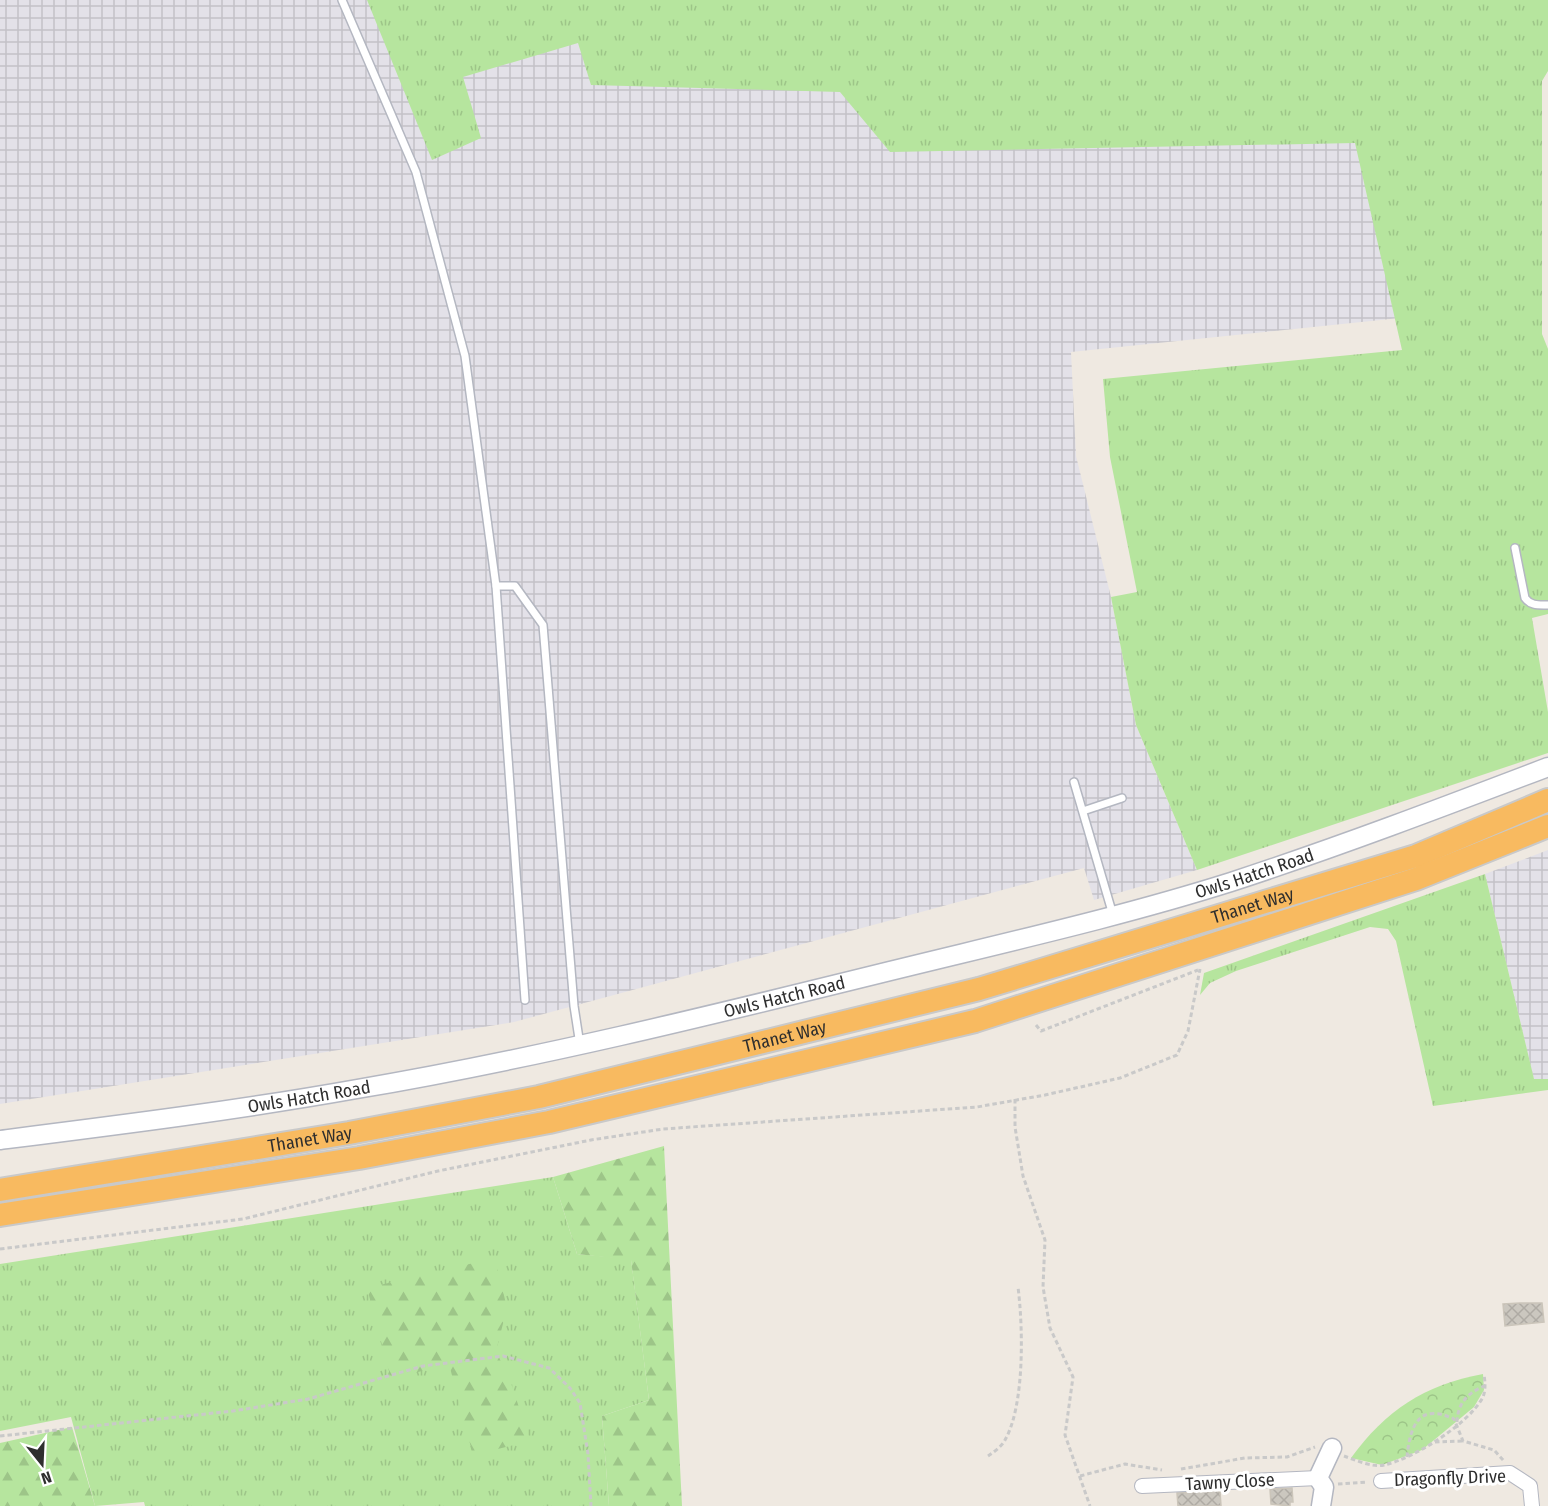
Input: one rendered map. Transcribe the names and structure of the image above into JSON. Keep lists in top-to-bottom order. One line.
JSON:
{"streets":{"highway":["Thanet Way"],"street":["Owls Hatch Road","Dragonfly Drive","Tawny Close"]},"north":"bottom"}
